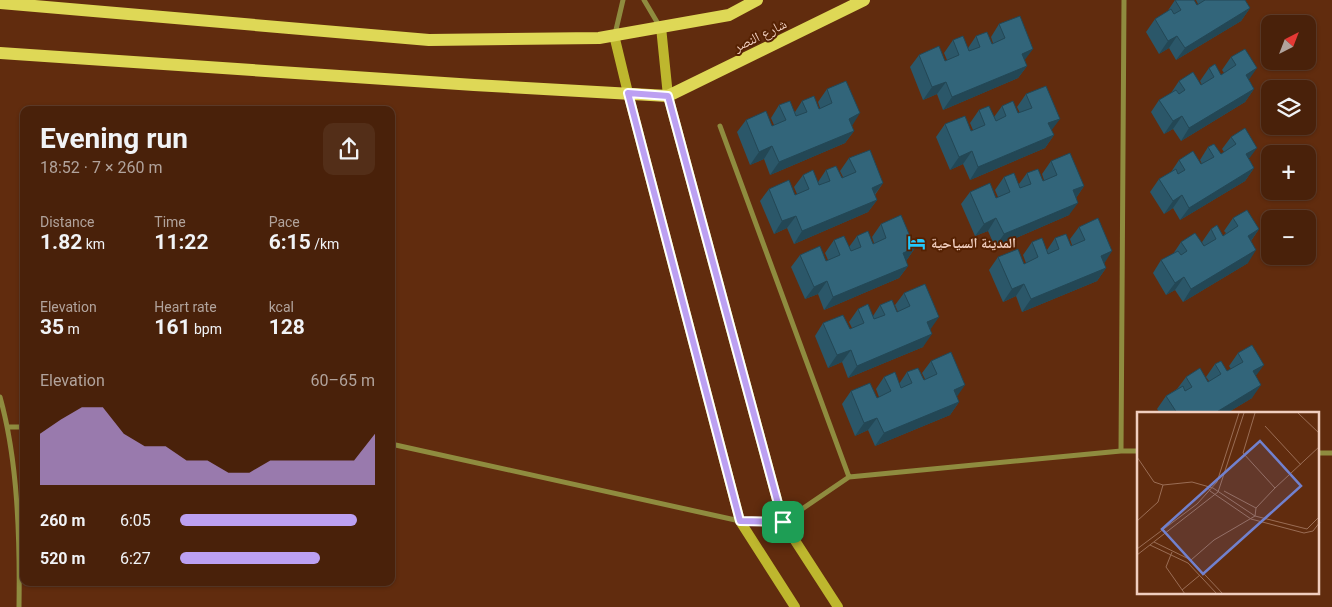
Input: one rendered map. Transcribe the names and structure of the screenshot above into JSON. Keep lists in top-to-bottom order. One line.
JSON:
{"streets":{"main road":["شارع النصر"]},"places":{"hotel":["المدينة السياحية"]},"north":"top right","page":{"map_buttons":["+","−"],"heading":["Evening run","18:52 · 7 × 260 m"],"stats":[["Distance","1.82 km"],["Time","11:22"],["Pace","6:15 /km"],["Elevation","35 m"],["Heart rate","161 bpm"],["kcal","128"]],"chart":["Elevation","60–65 m"],"list":[{"name":"260 m","note":"6:05"},{"name":"520 m","note":"6:27"}]}}
